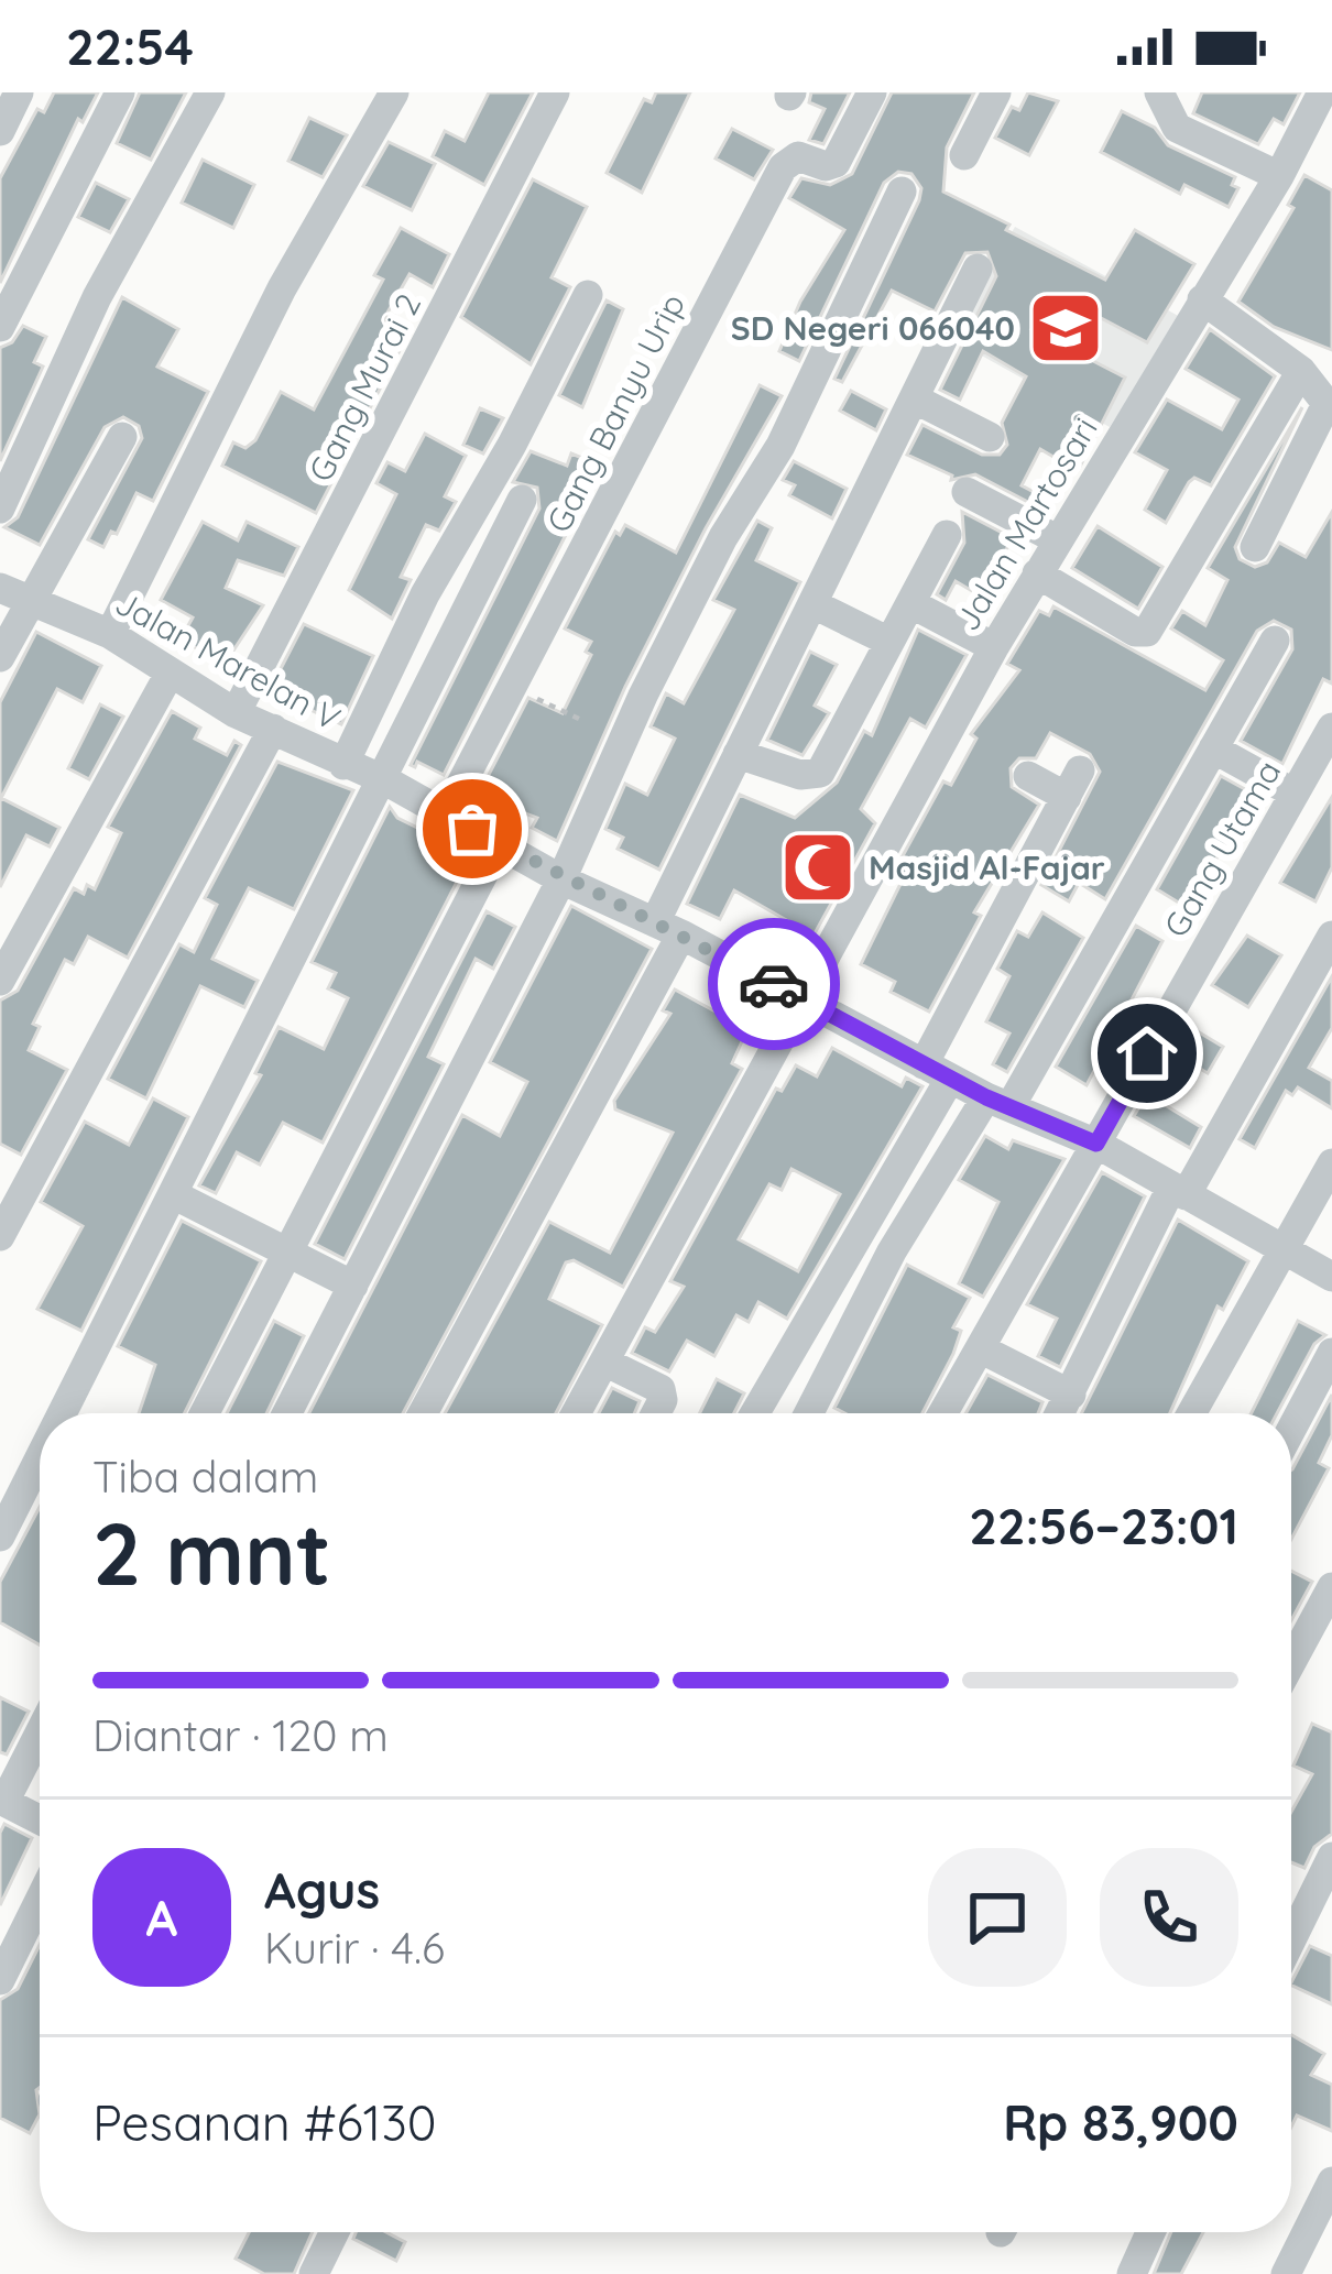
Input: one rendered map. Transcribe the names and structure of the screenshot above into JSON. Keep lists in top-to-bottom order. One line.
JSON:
{"streets":{"street":["Gang Murai 2","Gang Banyu Urip","Jalan Martosari","Jalan Marelan V","Gang Utama"]},"crossings":[["Gang Murai 2","Jalan Marelan V"],["Gang Banyu Urip","Jalan Marelan V"],["Jalan Martosari","Jalan Marelan V"],["Jalan Marelan V","Gang Utama"]],"places":{"school or university":["SD Negeri 066040"],"mosque":["Masjid Al-Fajar"]},"page":{"status":"22:54","heading":["2 mnt","Tiba dalam","22:56–23:01"],"panel":["Agus","Kurir · 4.6","Pesanan #6130","Rp 83,900"],"bar":"Diantar · 120 m","round":"A"}}
